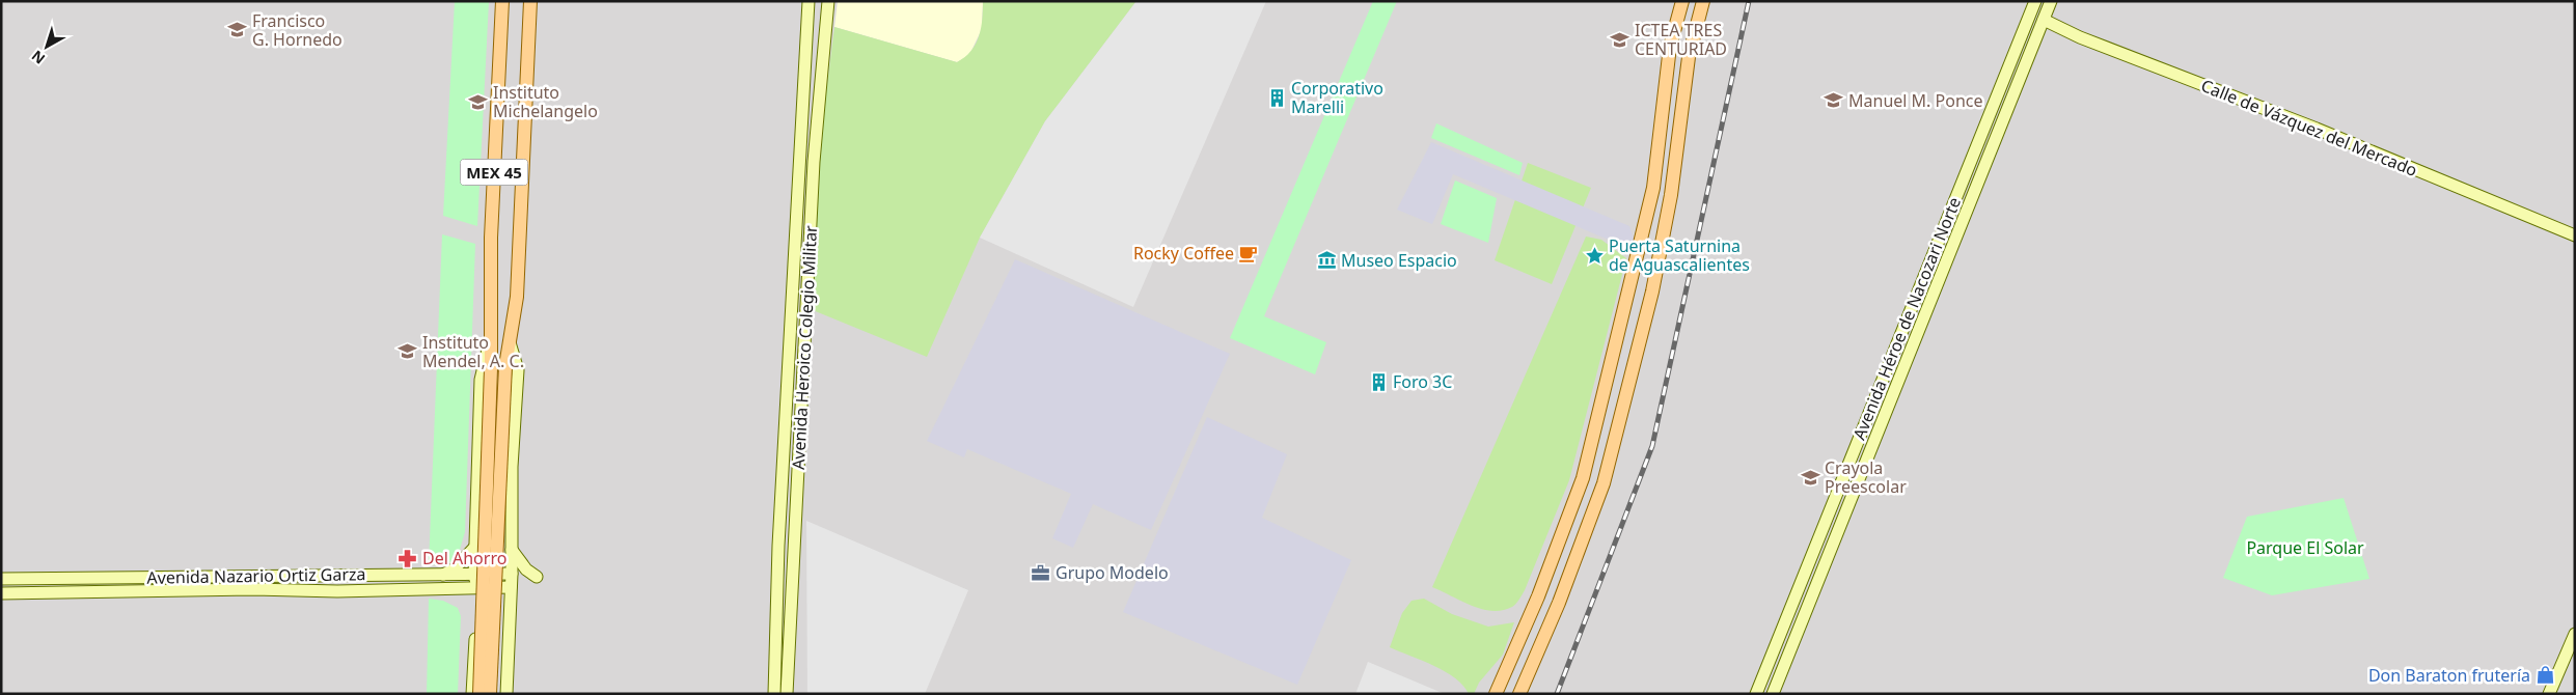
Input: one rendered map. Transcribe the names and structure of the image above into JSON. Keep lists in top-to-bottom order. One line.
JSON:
{"streets":{"main road":["MEX 45"],"street":["Calle de Vázquez del Mercado","Avenida Héroe de Nacozari Norte","Avenida Heroico Colegio Militar","Avenida Nazario Ortiz Garza"]},"crossings":[["Calle de Vázquez del Mercado","Avenida Héroe de Nacozari Norte"]],"parks":["Parque El Solar"],"places":{"school or university":["Francisco G. Hornedo","ICTEA TRES CENTURIAD","Manuel M. Ponce","Instituto Michelangelo","Instituto Mendel, A. C.","Crayola Preescolar"],"building":["Corporativo Marelli","Foro 3C"],"cafe":["Rocky Coffee"],"place":["Puerta Saturnina de Aguascalientes"],"museum":["Museo Espacio"],"pharmacy":["Del Ahorro"],"office":["Grupo Modelo"],"shop":["Don Baraton frutería"]},"north":"bottom left"}
